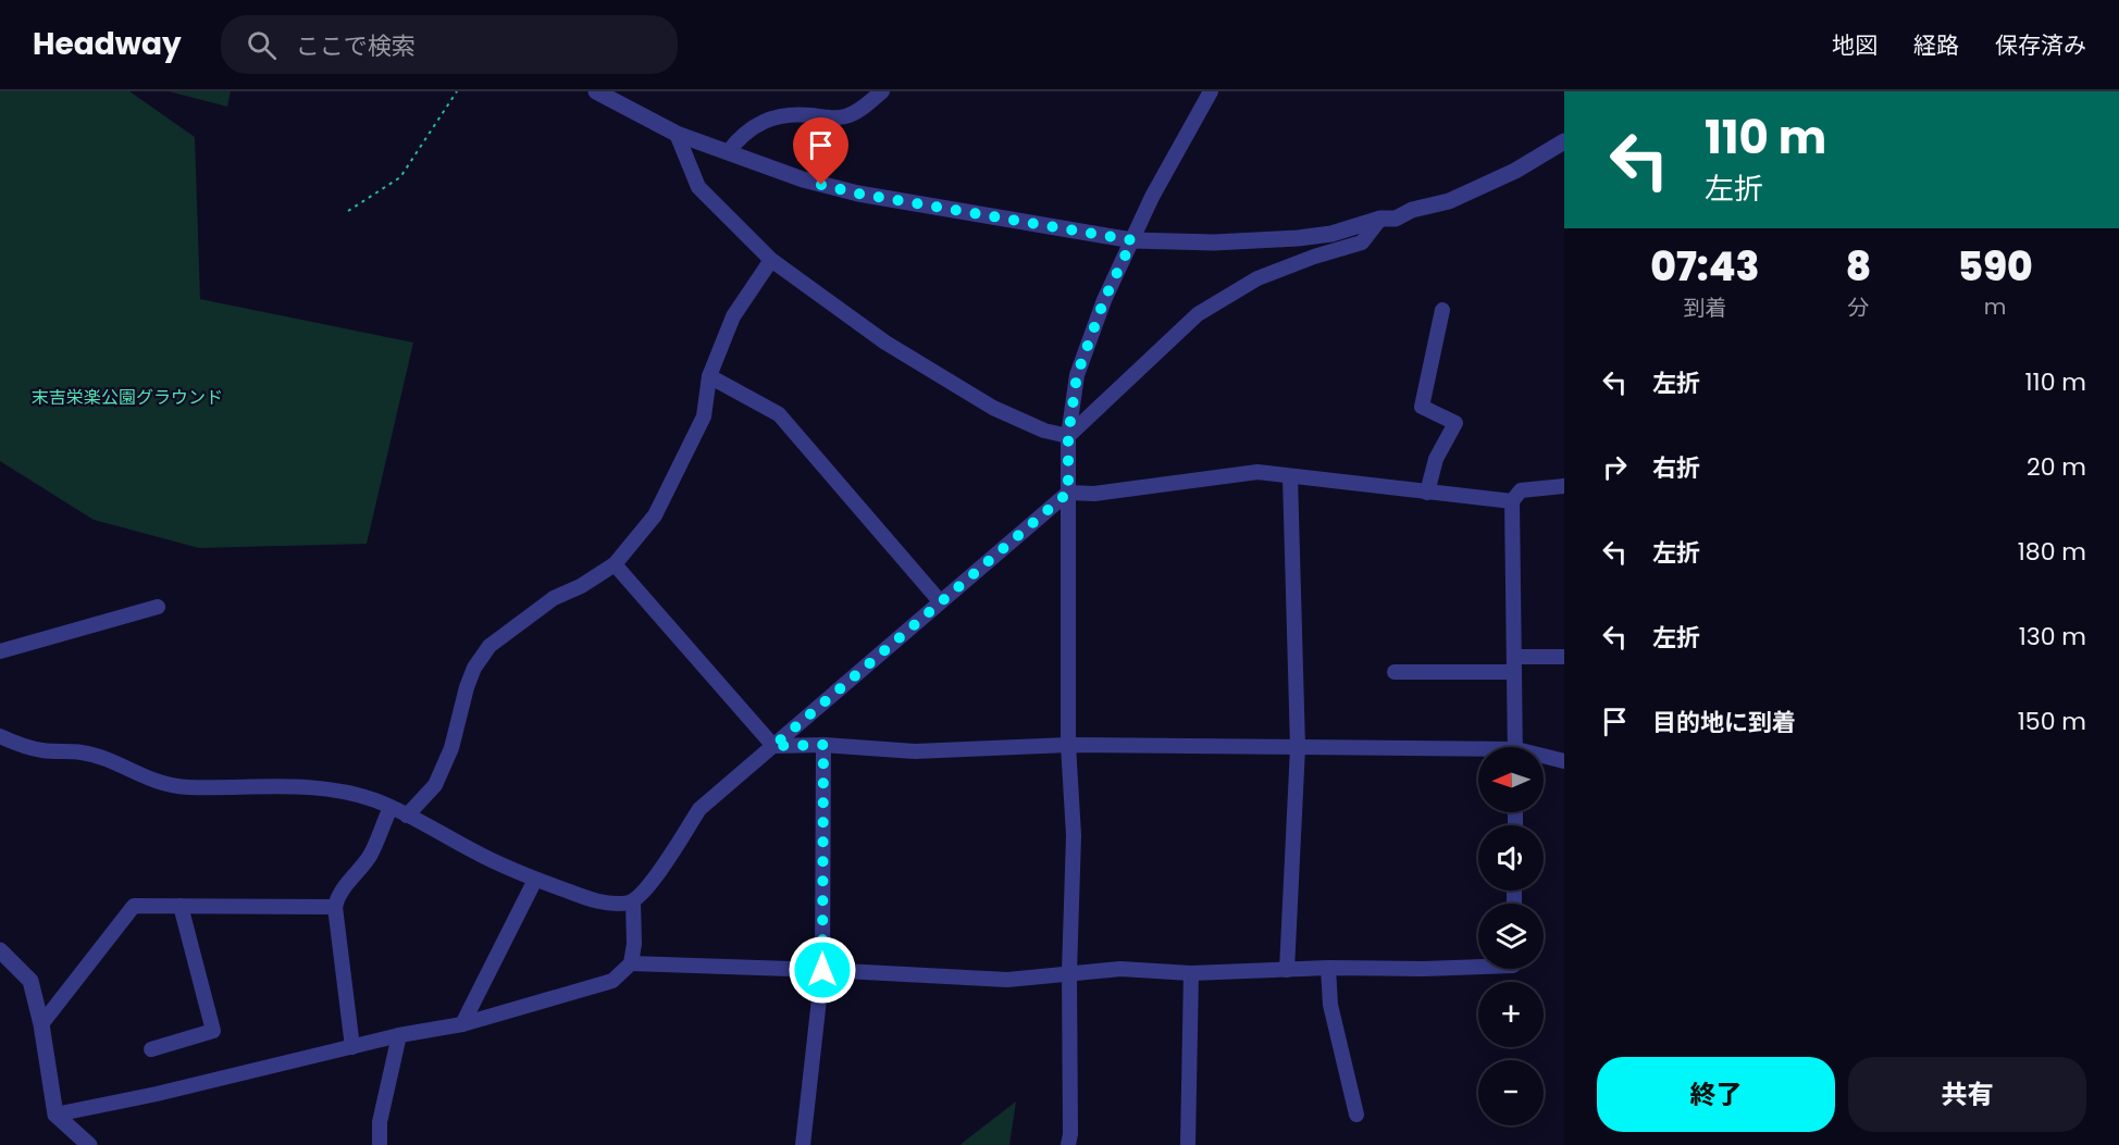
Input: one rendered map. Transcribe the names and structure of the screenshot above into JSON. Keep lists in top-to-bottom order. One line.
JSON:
{"parks":["末吉栄楽公園グラウンド"],"north":"left","page":{"header":"Headway","search":"ここで検索","nav":["地図","経路","保存済み"],"turn":["110 m","左折"],"eta":["07:43","到着","8","分","590","m"],"list":[{"name":"左折","value":"110 m"},{"name":"右折","value":"20 m"},{"name":"左折","value":"180 m"},{"name":"左折","value":"130 m"},{"name":"目的地に到着","value":"150 m"}],"map_buttons":["+","−"],"buttons":["終了","共有"]}}
